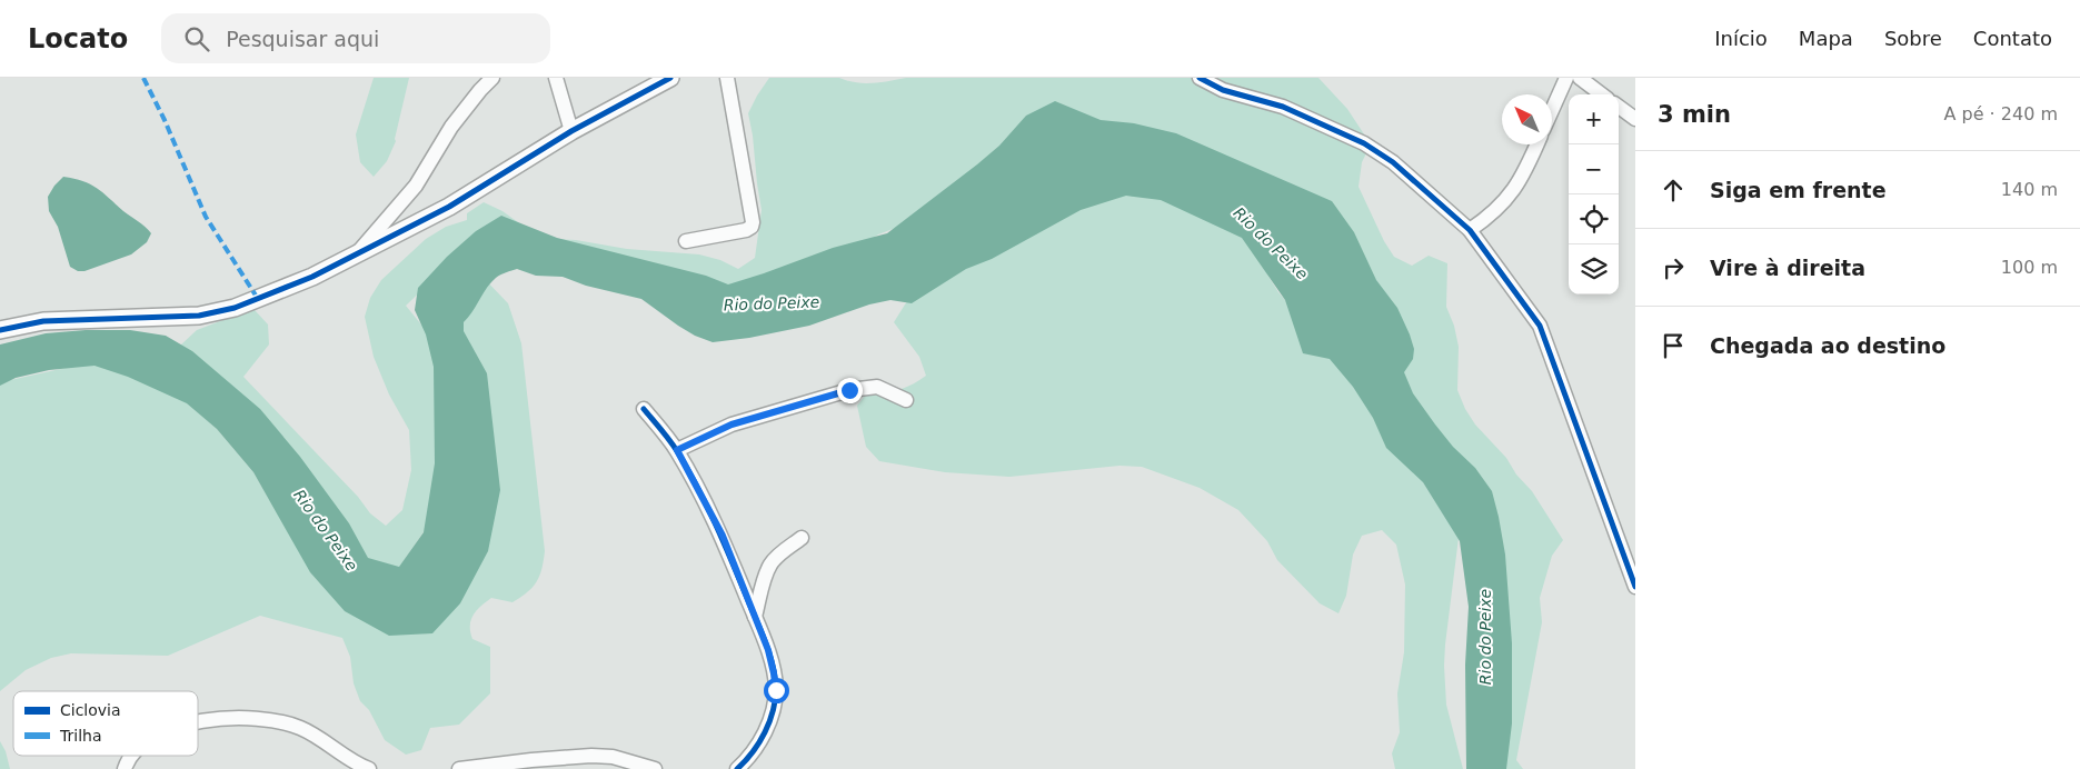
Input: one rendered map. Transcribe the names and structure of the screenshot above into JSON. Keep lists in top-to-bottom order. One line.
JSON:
{"water":["Rio do Peixe"],"legend":["Ciclovia","Trilha"],"north":"top left","page":{"header":"Locato","search":"Pesquisar aqui","nav":["Início","Mapa","Sobre","Contato"],"heading":["3 min","A pé · 240 m"],"map_buttons":["+","−"],"list":[["Siga em frente","140 m"],["Vire à direita","100 m"],"Chegada ao destino"]}}
